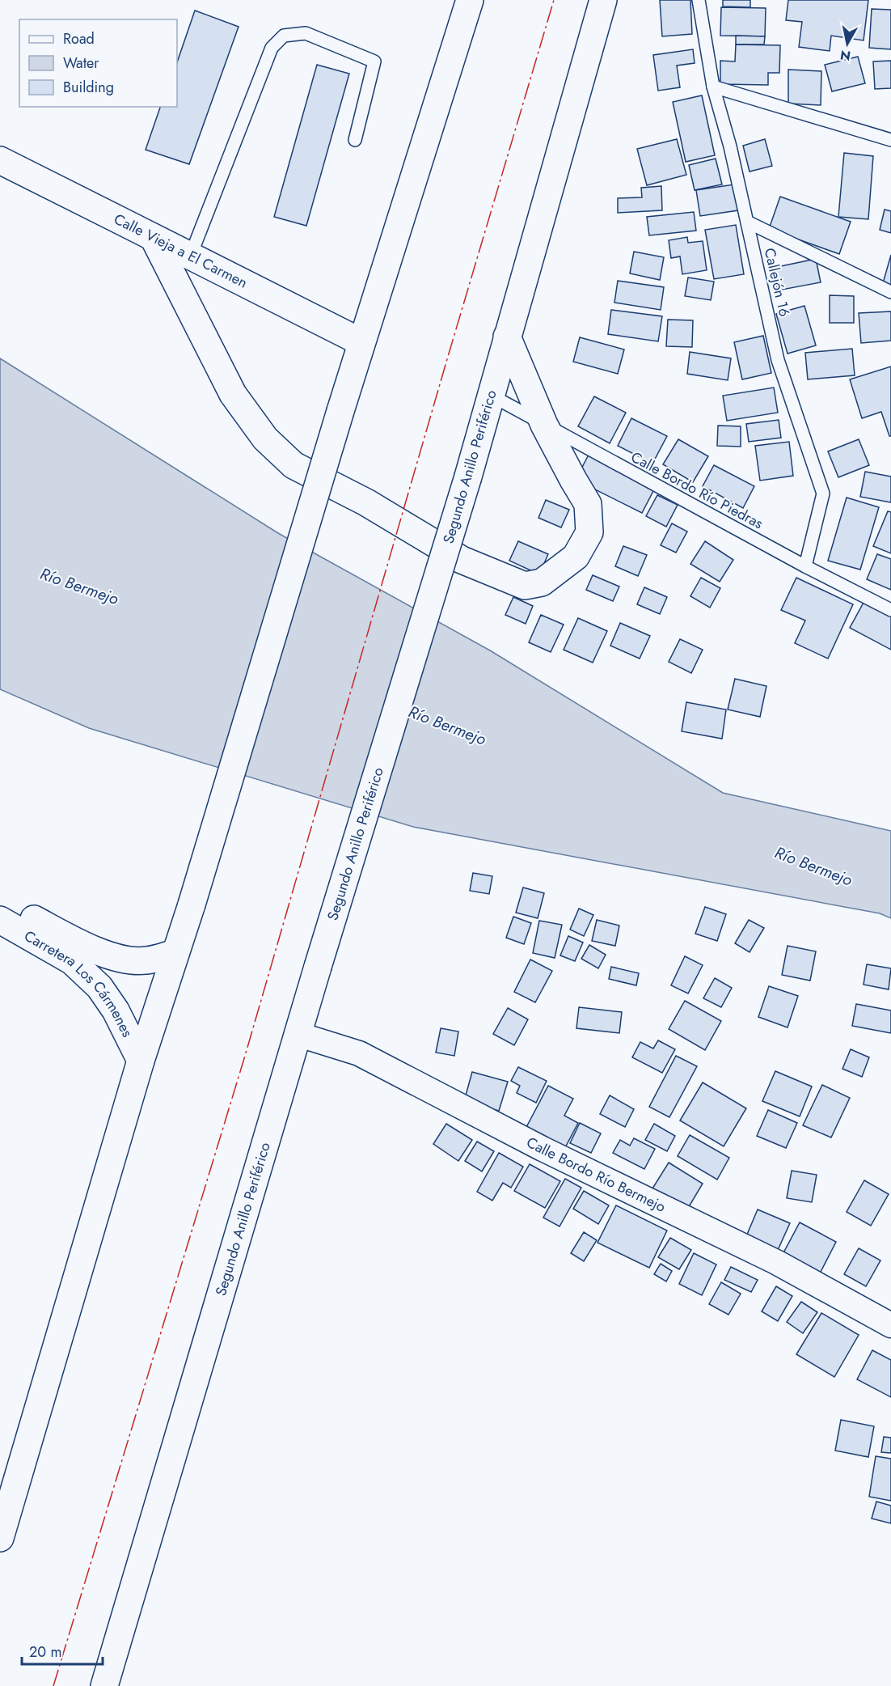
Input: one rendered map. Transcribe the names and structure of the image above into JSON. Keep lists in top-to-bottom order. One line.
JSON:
{"streets":{"main road":["Calle Vieja a El Carmen","Segundo Anillo Periférico","Carretera Los Cármenes"],"street":["Calle Bordo Río Bermejo"],"lane":["Callejón 16","Calle Bordo Río Piedras"]},"crossings":[["Callejón 16","Calle Bordo Río Piedras"],["Segundo Anillo Periférico","Calle Bordo Río Piedras"],["Segundo Anillo Periférico","Calle Bordo Río Bermejo"]],"water":["Río Bermejo"],"legend":["Road","Water","Building"],"scale_bar":"20 m","north":"bottom"}
